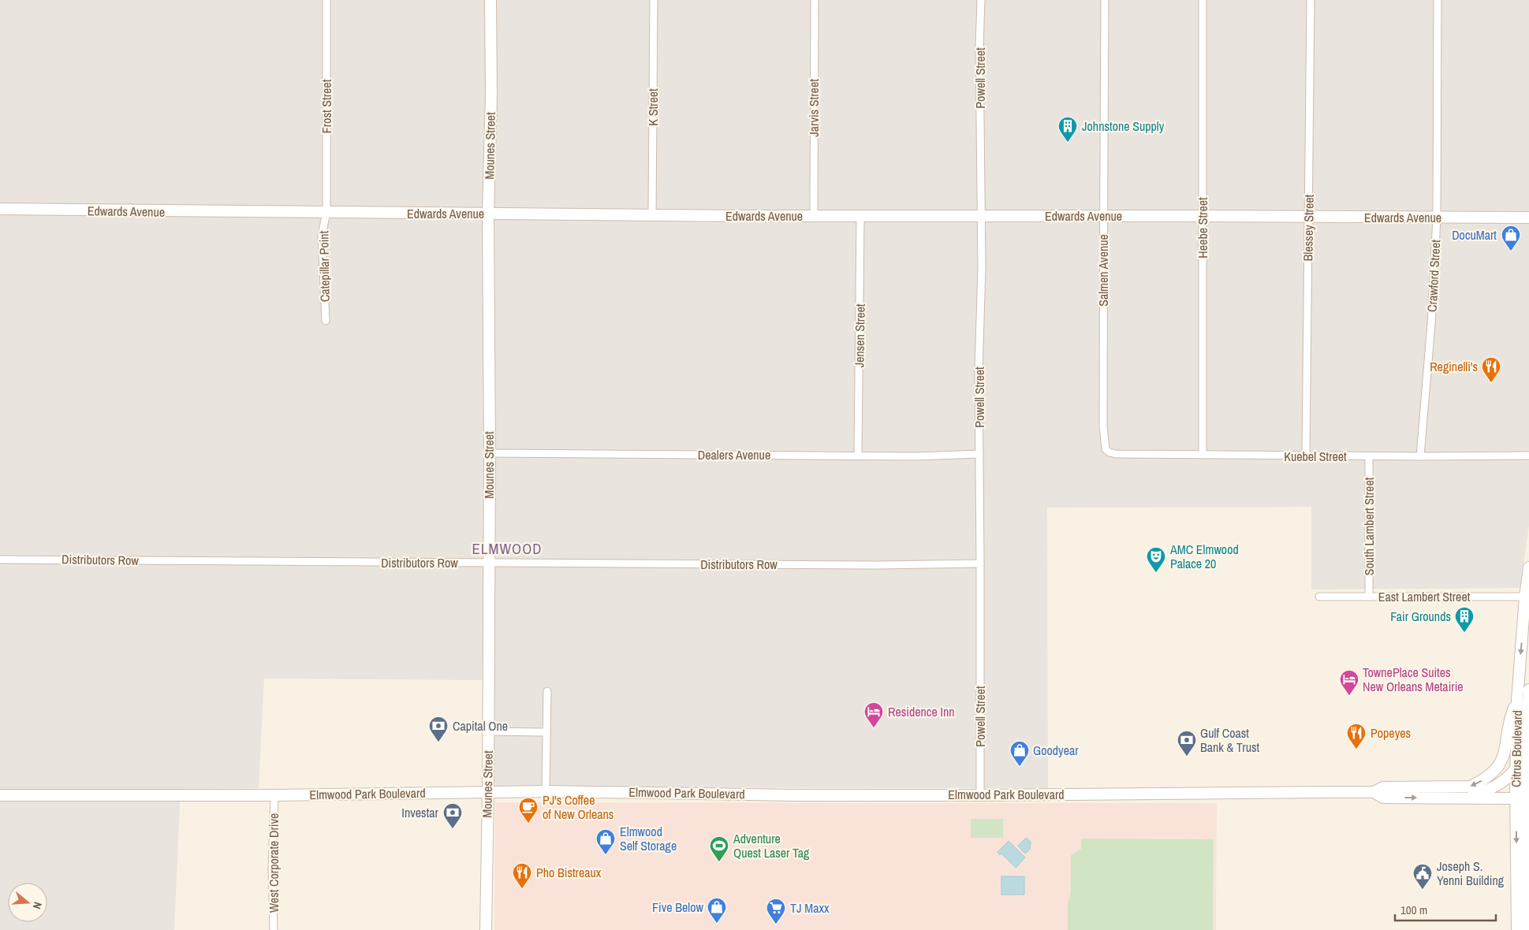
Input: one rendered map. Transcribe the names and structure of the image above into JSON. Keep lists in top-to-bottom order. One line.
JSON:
{"streets":{"street":["Powell Street","Frost Street","K Street","Jarvis Street","Mounes Street","Edwards Avenue","Heebe Street","Blessey Street","Catepillar Point","Salmen Avenue","Crawford Street","Jensen Street","Dealers Avenue","Kuebel Street","South Lambert Street","Distributors Row","East Lambert Street","Citrus Boulevard","Elmwood Park Boulevard","West Corporate Drive"]},"crossings":[["Powell Street","Edwards Avenue"],["Powell Street","Dealers Avenue"],["Powell Street","Distributors Row"],["Powell Street","Elmwood Park Boulevard"],["Frost Street","Edwards Avenue"],["Frost Street","Catepillar Point"],["K Street","Edwards Avenue"],["Jarvis Street","Edwards Avenue"],["Mounes Street","Edwards Avenue"],["Mounes Street","Dealers Avenue"],["Mounes Street","Distributors Row"],["Mounes Street","Elmwood Park Boulevard"],["Edwards Avenue","Heebe Street"],["Edwards Avenue","Blessey Street"],["Edwards Avenue","Catepillar Point"],["Edwards Avenue","Salmen Avenue"],["Edwards Avenue","Crawford Street"],["Edwards Avenue","Jensen Street"],["Heebe Street","Kuebel Street"],["Blessey Street","Kuebel Street"],["Salmen Avenue","Kuebel Street"],["Crawford Street","Kuebel Street"],["Jensen Street","Dealers Avenue"],["Kuebel Street","South Lambert Street"],["South Lambert Street","East Lambert Street"],["East Lambert Street","Citrus Boulevard"],["Citrus Boulevard","Elmwood Park Boulevard"],["Elmwood Park Boulevard","West Corporate Drive"]],"districts":["ELMWOOD"],"places":{"building":["Johnstone Supply","Fair Grounds"],"shop":["DocuMart","Goodyear","Elmwood Self Storage","Five Below"],"restaurant":["Reginelli's","Popeyes","Pho Bistreaux"],"theatre":["AMC Elmwood Palace 20"],"hotel":["TownePlace Suites New Orleans Metairie","Residence Inn"],"bank":["Capital One","Gulf Coast Bank & Trust","Investar"],"cafe":["PJ's Coffee of New Orleans"],"sports":["Adventure Quest Laser Tag"],"public building":["Joseph S. Yenni Building"],"supermarket":["TJ Maxx"]},"scale_bar":"100 m","north":"right"}
